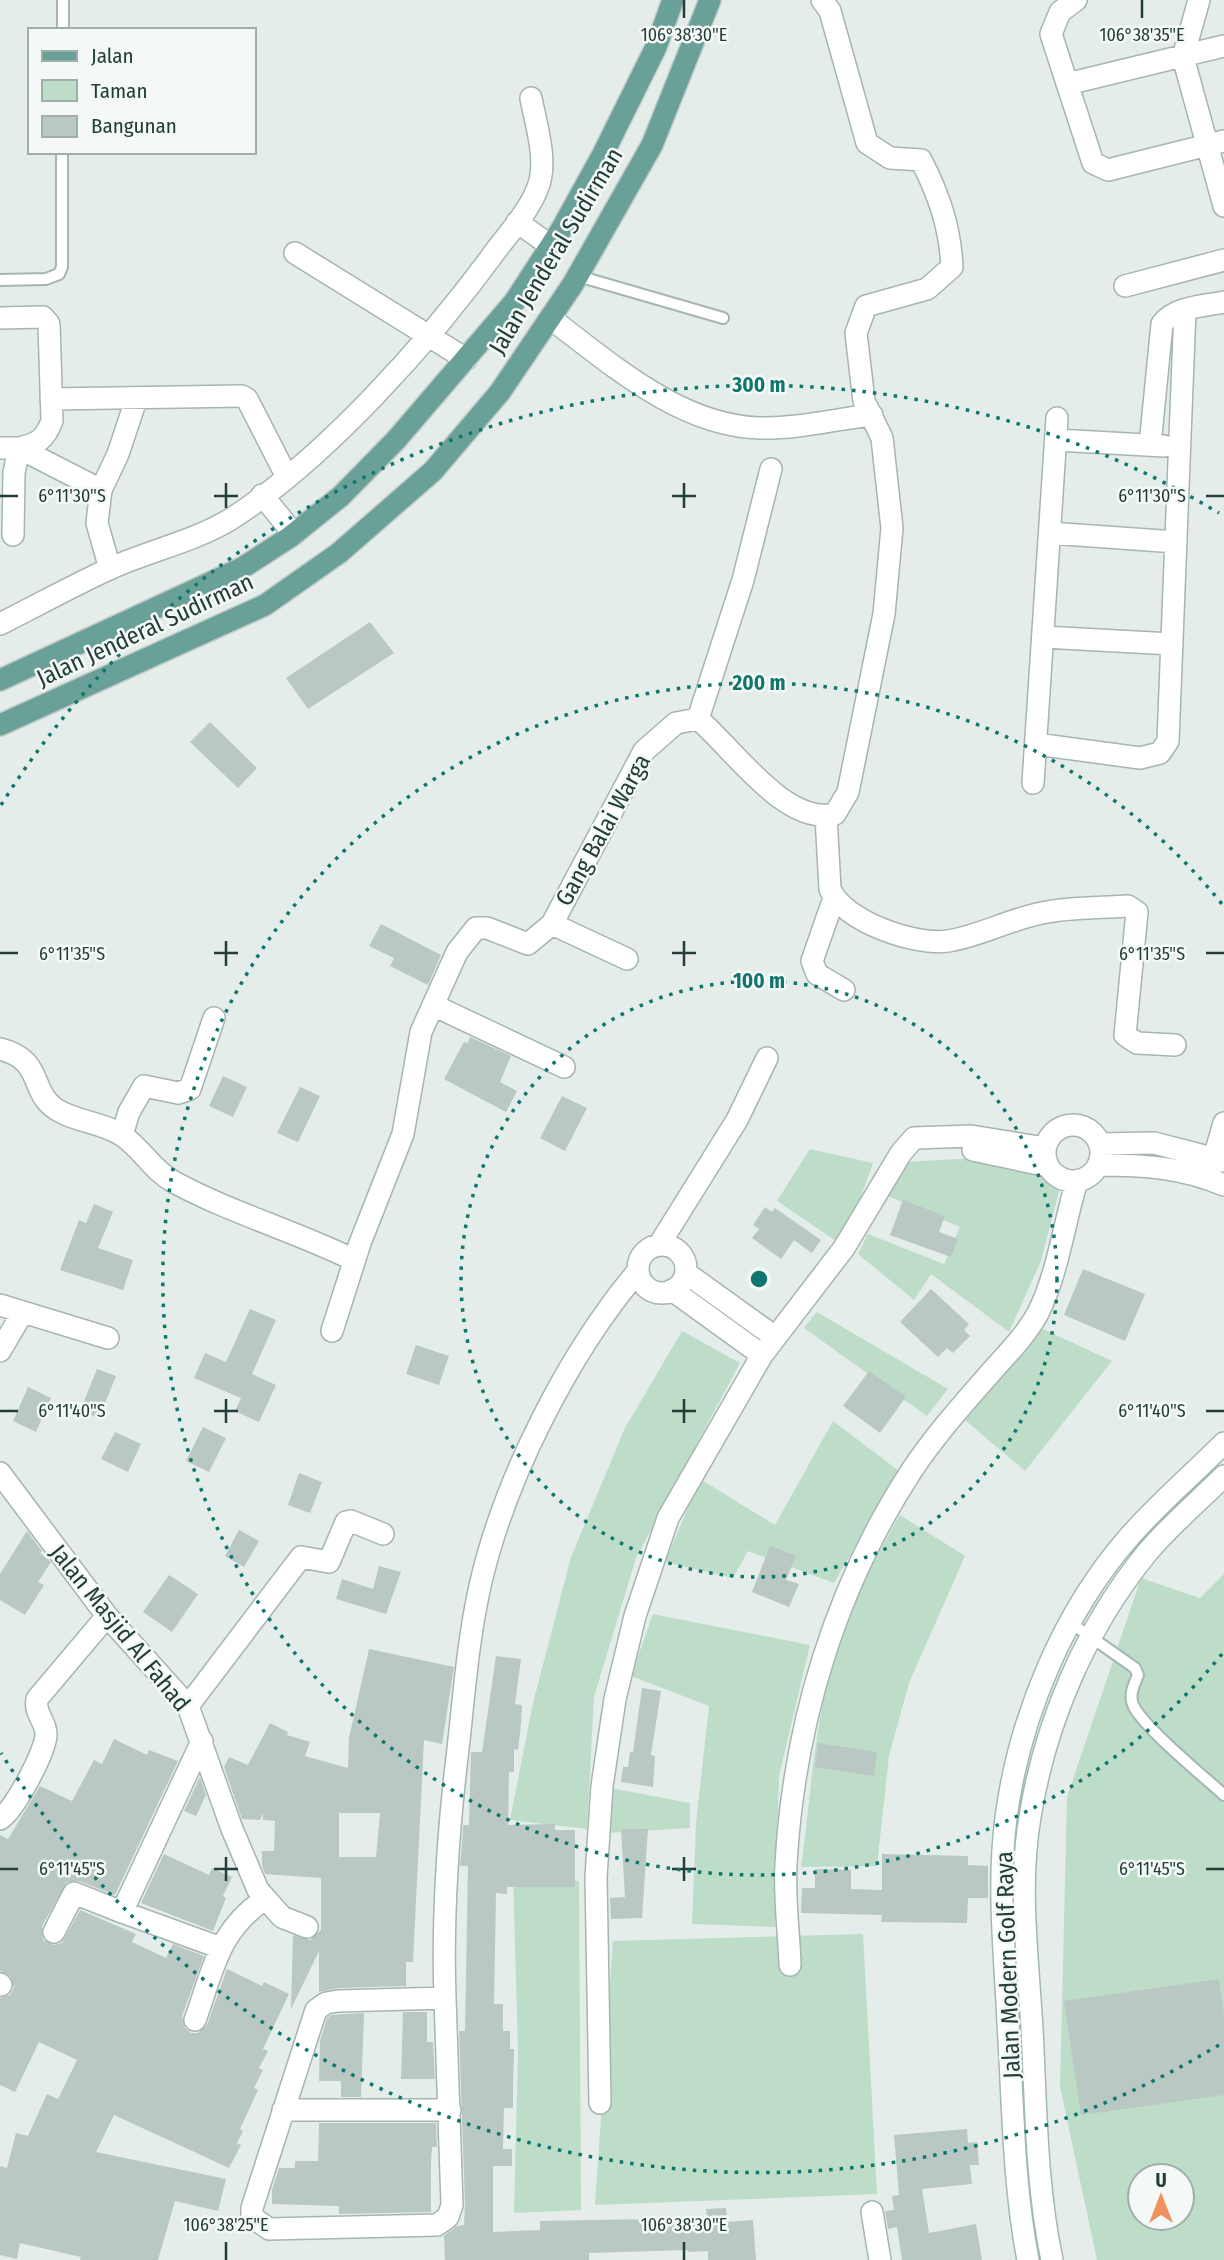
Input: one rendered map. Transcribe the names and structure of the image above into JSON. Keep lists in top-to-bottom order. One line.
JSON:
{"streets":{"main road":["Jalan Jenderal Sudirman"],"street":["Gang Balai Warga","Jalan Masjid Al Fahad","Jalan Modern Golf Raya"]},"legend":["Jalan","Taman","Bangunan"],"north":"top","coordinates":["106°38'30\"E","106°38'35\"E","6°11'30\"S","6°11'35\"S","6°11'40\"S","6°11'45\"S","106°38'25\"E"],"rings":["300 m","200 m","100 m"]}
